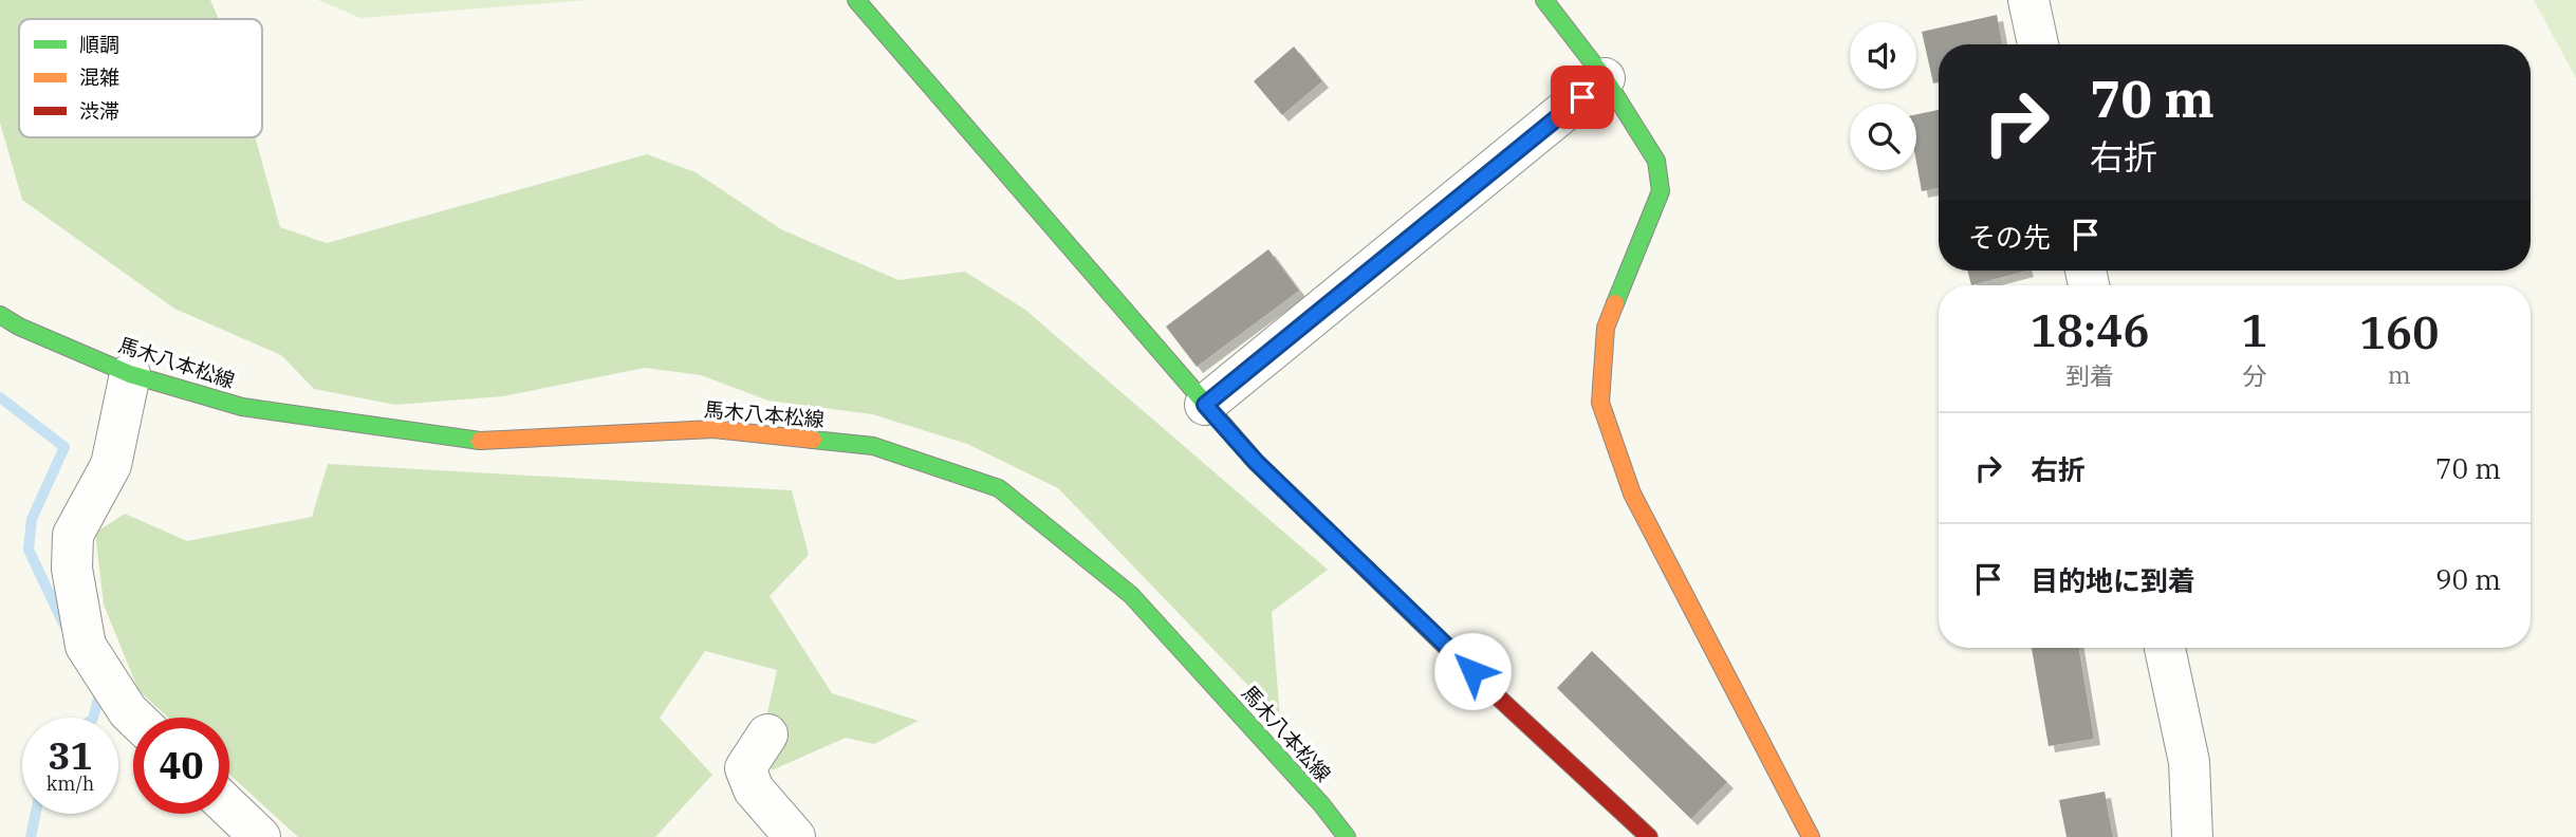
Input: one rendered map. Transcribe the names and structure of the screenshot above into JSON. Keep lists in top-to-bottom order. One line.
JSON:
{"streets":{"street":["馬木八本松線"]},"legend":["順調","混雑","渋滞"],"page":{"turn":["70 m","右折"],"then":"その先","eta":["18:46","到着","1","分","160","m"],"list":[{"name":"右折","value":"70 m"},{"name":"目的地に到着","value":"90 m"}],"speed":"31 km/h","limit":"40"}}
